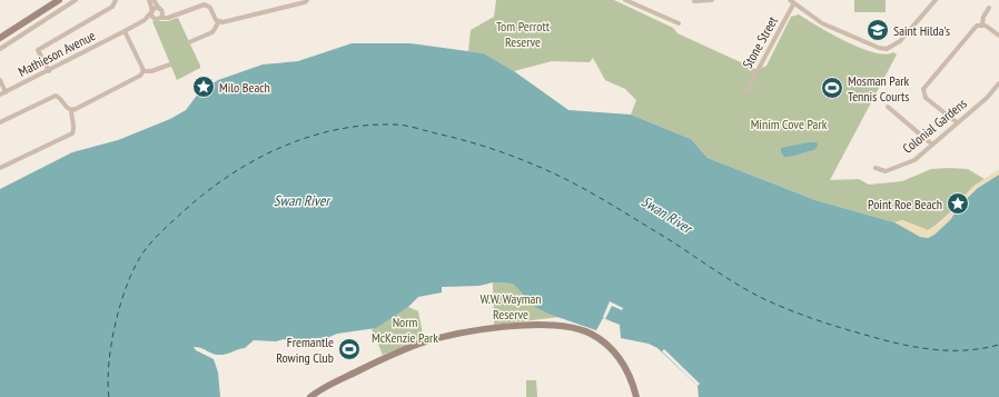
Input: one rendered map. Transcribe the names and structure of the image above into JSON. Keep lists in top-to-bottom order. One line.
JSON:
{"streets":{"street":["Stone Street","Mathieson Avenue","Colonial Gardens"]},"water":["Swan River"],"parks":["Tom Perrott Reserve","Minim Cove Park","W.W. Wayman Reserve","Norm McKenzie Park"],"places":{"school or university":["Saint Hilda's"],"place":["Milo Beach","Point Roe Beach"],"sports":["Mosman Park Tennis Courts","Fremantle Rowing Club"]}}
